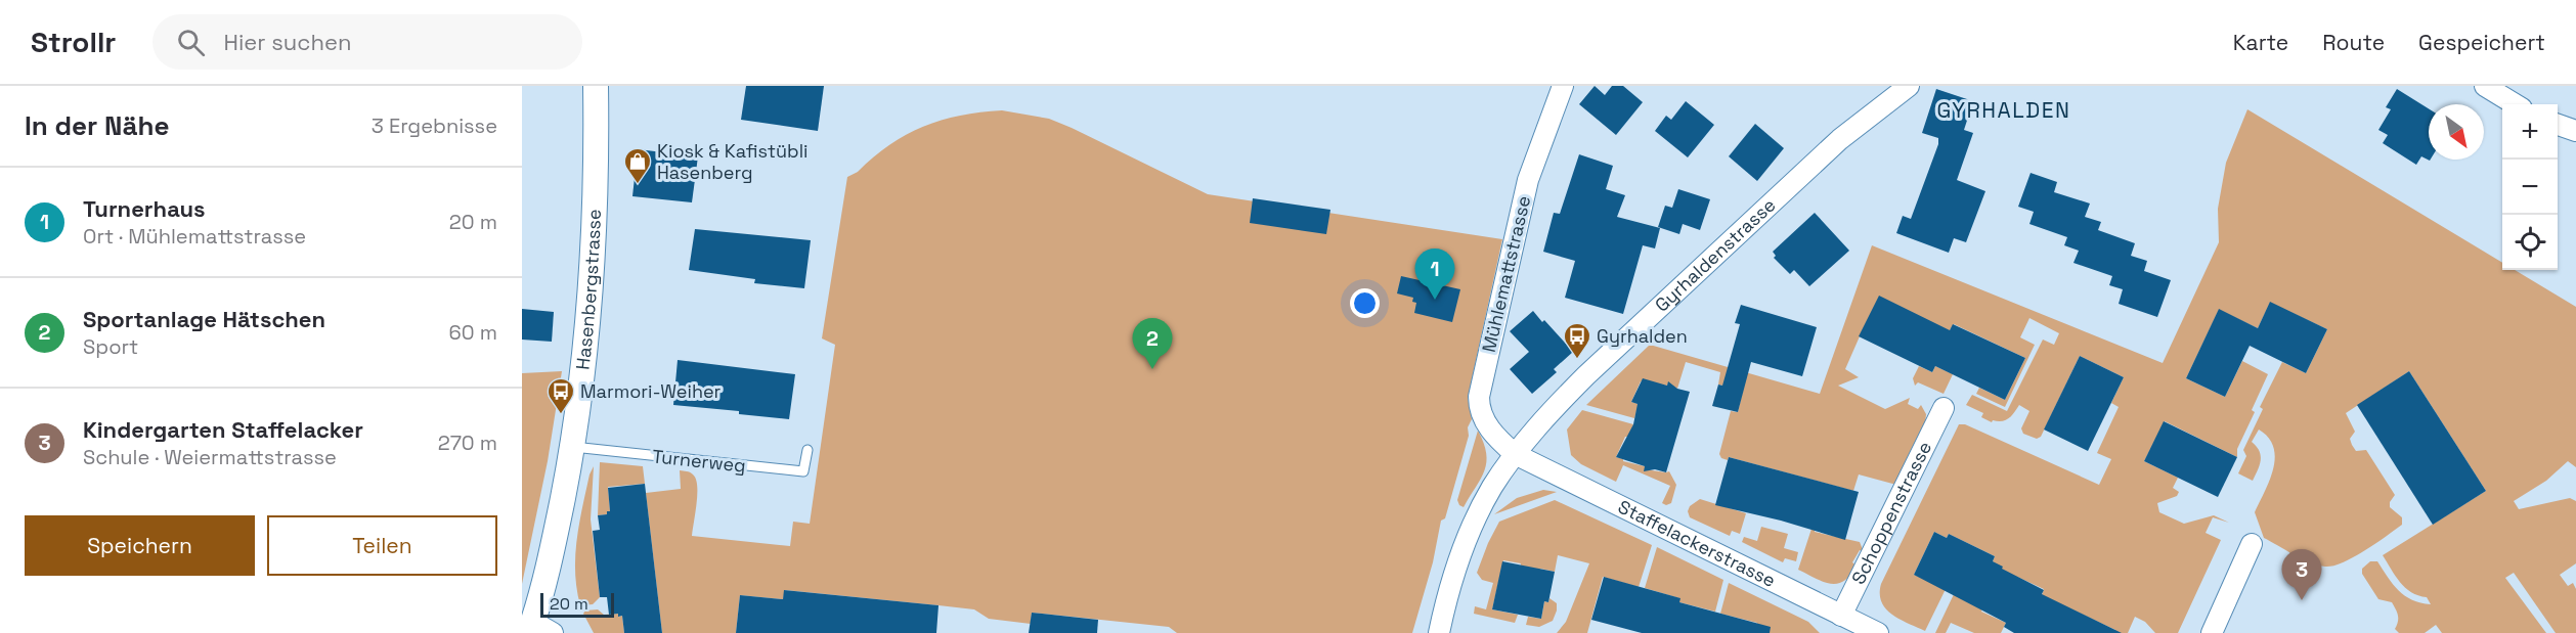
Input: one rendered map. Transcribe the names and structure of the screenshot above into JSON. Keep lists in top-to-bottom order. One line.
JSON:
{"streets":{"street":["Gyrhaldenstrasse","Mühlemattstrasse","Hasenbergstrasse","Schoppenstrasse","Staffelackerstrasse"],"lane":["Turnerweg"]},"crossings":[["Gyrhaldenstrasse","Mühlemattstrasse"],["Gyrhaldenstrasse","Staffelackerstrasse"],["Mühlemattstrasse","Staffelackerstrasse"],["Hasenbergstrasse","Turnerweg"],["Schoppenstrasse","Staffelackerstrasse"]],"districts":["GYRHALDEN"],"places":{"shop":["Kiosk & Kafistübli Hasenberg"],"bus stop":["Gyrhalden","Marmori-Weiher"]},"scale_bar":"20 m","north":"bottom right","page":{"header":"Strollr","search":"Hier suchen","nav":["Karte","Route","Gespeichert"],"heading":["In der Nähe","3 Ergebnisse"],"map_buttons":["+","−"],"list":[{"mark":"1","name":"Turnerhaus","note":"Ort · Mühlemattstrasse","value":"20 m"},{"mark":"2","name":"Sportanlage Hätschen","note":"Sport","value":"60 m"},{"mark":"3","name":"Kindergarten Staffelacker","note":"Schule · Weiermattstrasse","value":"270 m"}],"pins":["1","2","3"],"buttons":["Speichern","Teilen"],"scale":"20 m"}}
